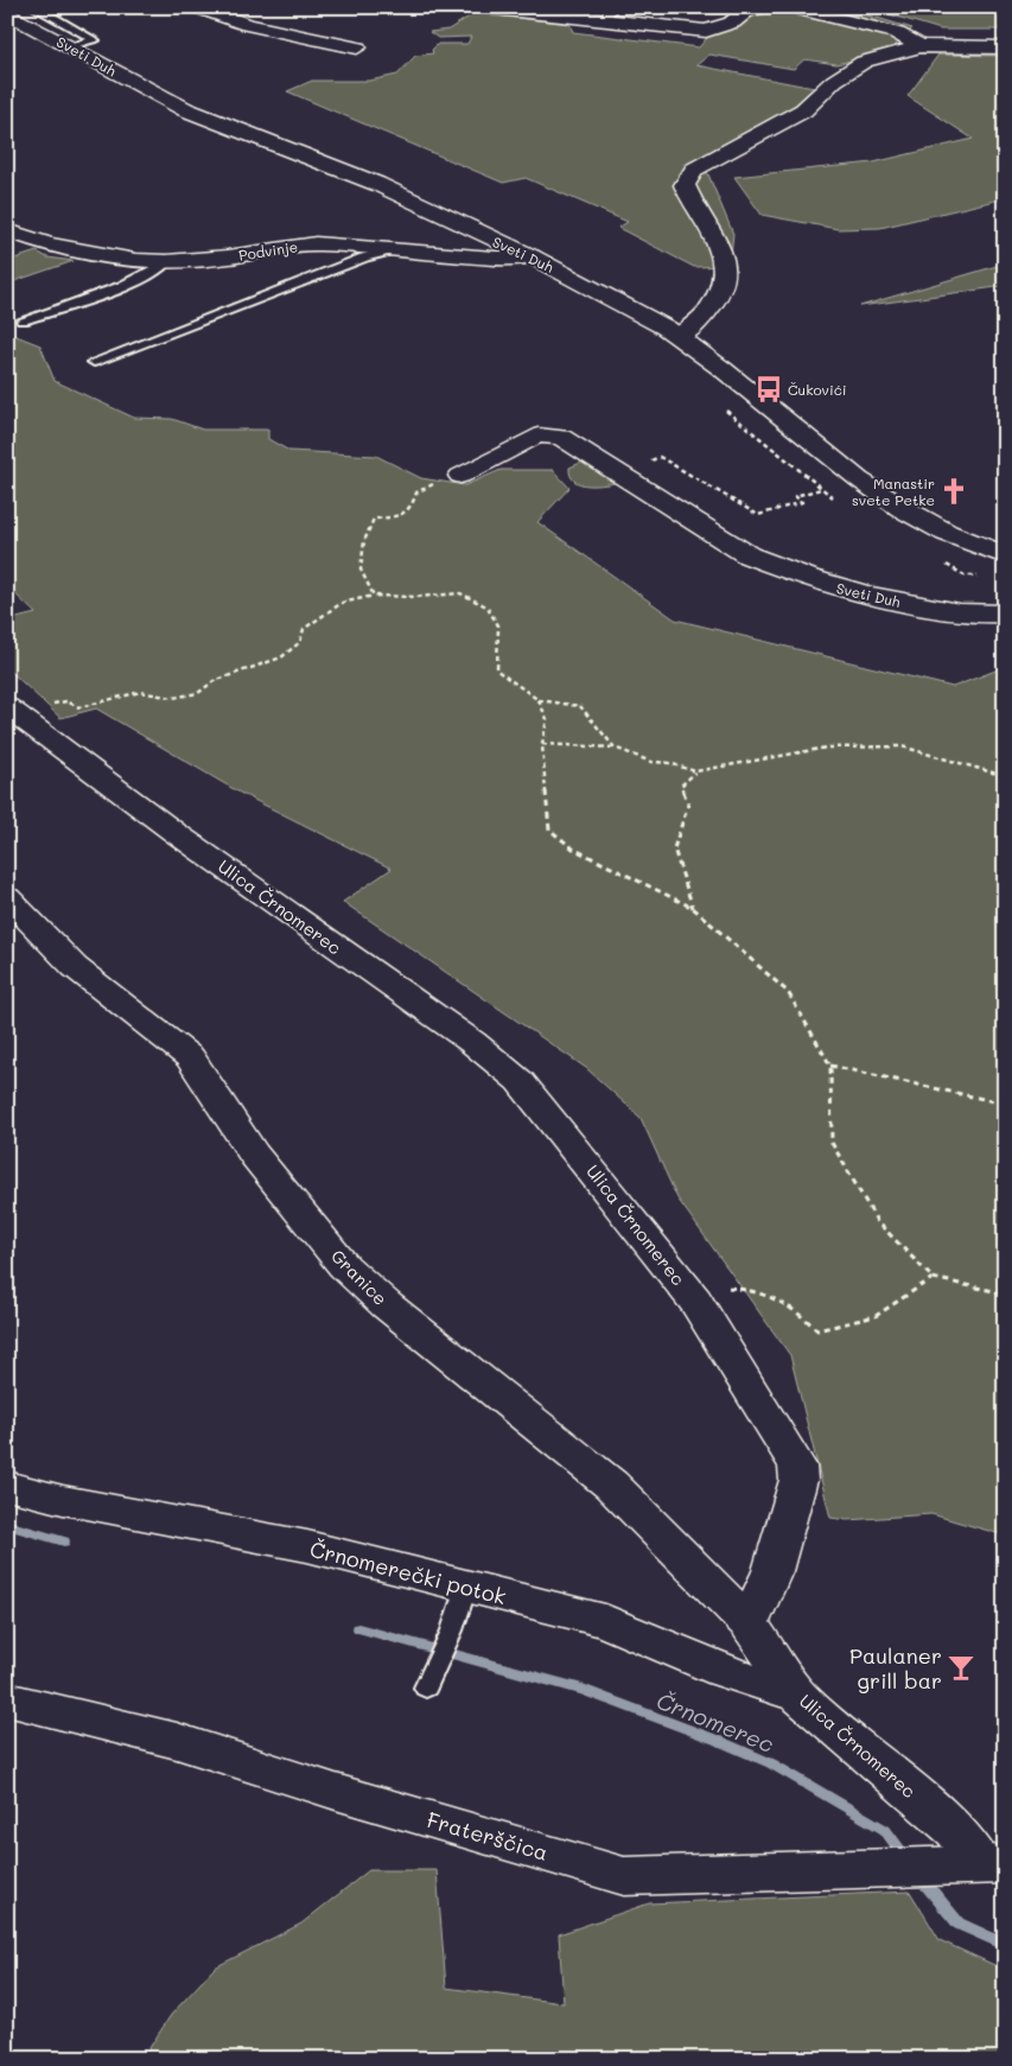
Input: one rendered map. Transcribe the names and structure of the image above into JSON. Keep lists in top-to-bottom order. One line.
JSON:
{"streets":{"street":["Sveti Duh","Podvinje","Ulica Črnomerec","Granice","Črnomerečki potok","Fraterščica"]},"crossings":[["Sveti Duh","Podvinje"],["Ulica Črnomerec","Granice"],["Ulica Črnomerec","Črnomerečki potok"],["Ulica Črnomerec","Fraterščica"]],"water":["Črnomerec"],"places":{"bus stop":["Čukovići"],"church":["Manastir svete Petke"],"bar":["Paulaner grill bar"]}}
